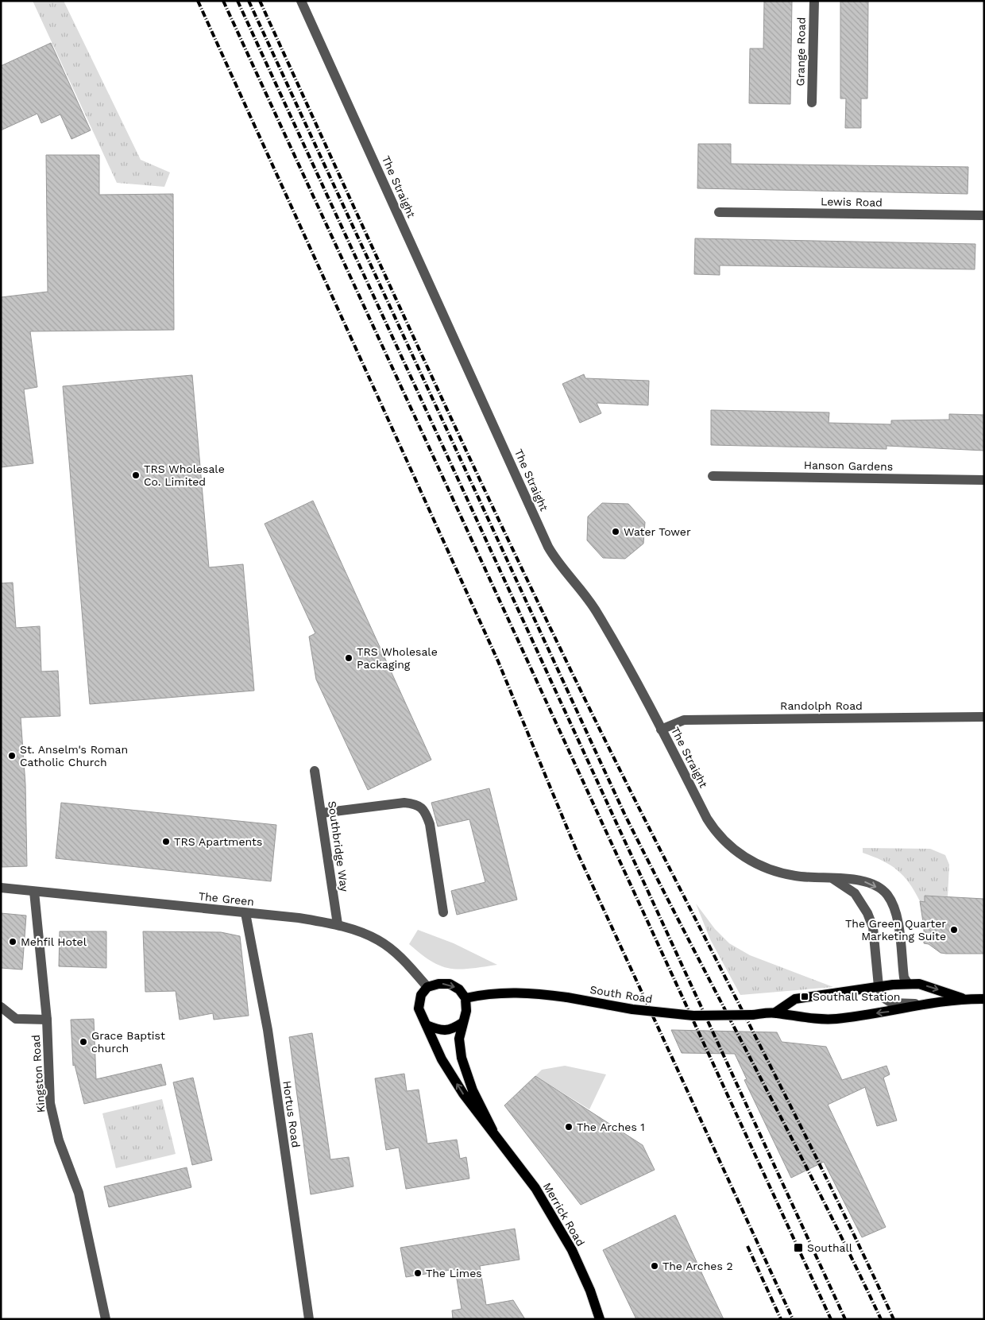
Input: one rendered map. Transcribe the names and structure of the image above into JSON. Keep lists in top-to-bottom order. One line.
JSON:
{"streets":{"main road":["South Road","Merrick Road"],"street":["Grange Road","The Straight","Lewis Road","Hanson Gardens","Randolph Road","Southbridge Way","The Green","Kingston Road","Hortus Road"]},"crossings":[["The Straight","Randolph Road"],["The Straight","South Road"],["Southbridge Way","The Green"],["The Green","South Road"],["The Green","Kingston Road"],["The Green","Hortus Road"],["The Green","Merrick Road"],["South Road","Merrick Road"]],"places":{"other":["TRS Wholesale Co. Limited","Water Tower","TRS Wholesale Packaging","St. Anselm's Roman Catholic Church","TRS Apartments","The Green Quarter Marketing Suite","Mehfil Hotel","Grace Baptist church","The Arches 1","The Arches 2","The Limes"],"transit":["Southall Station","Southall"]}}
